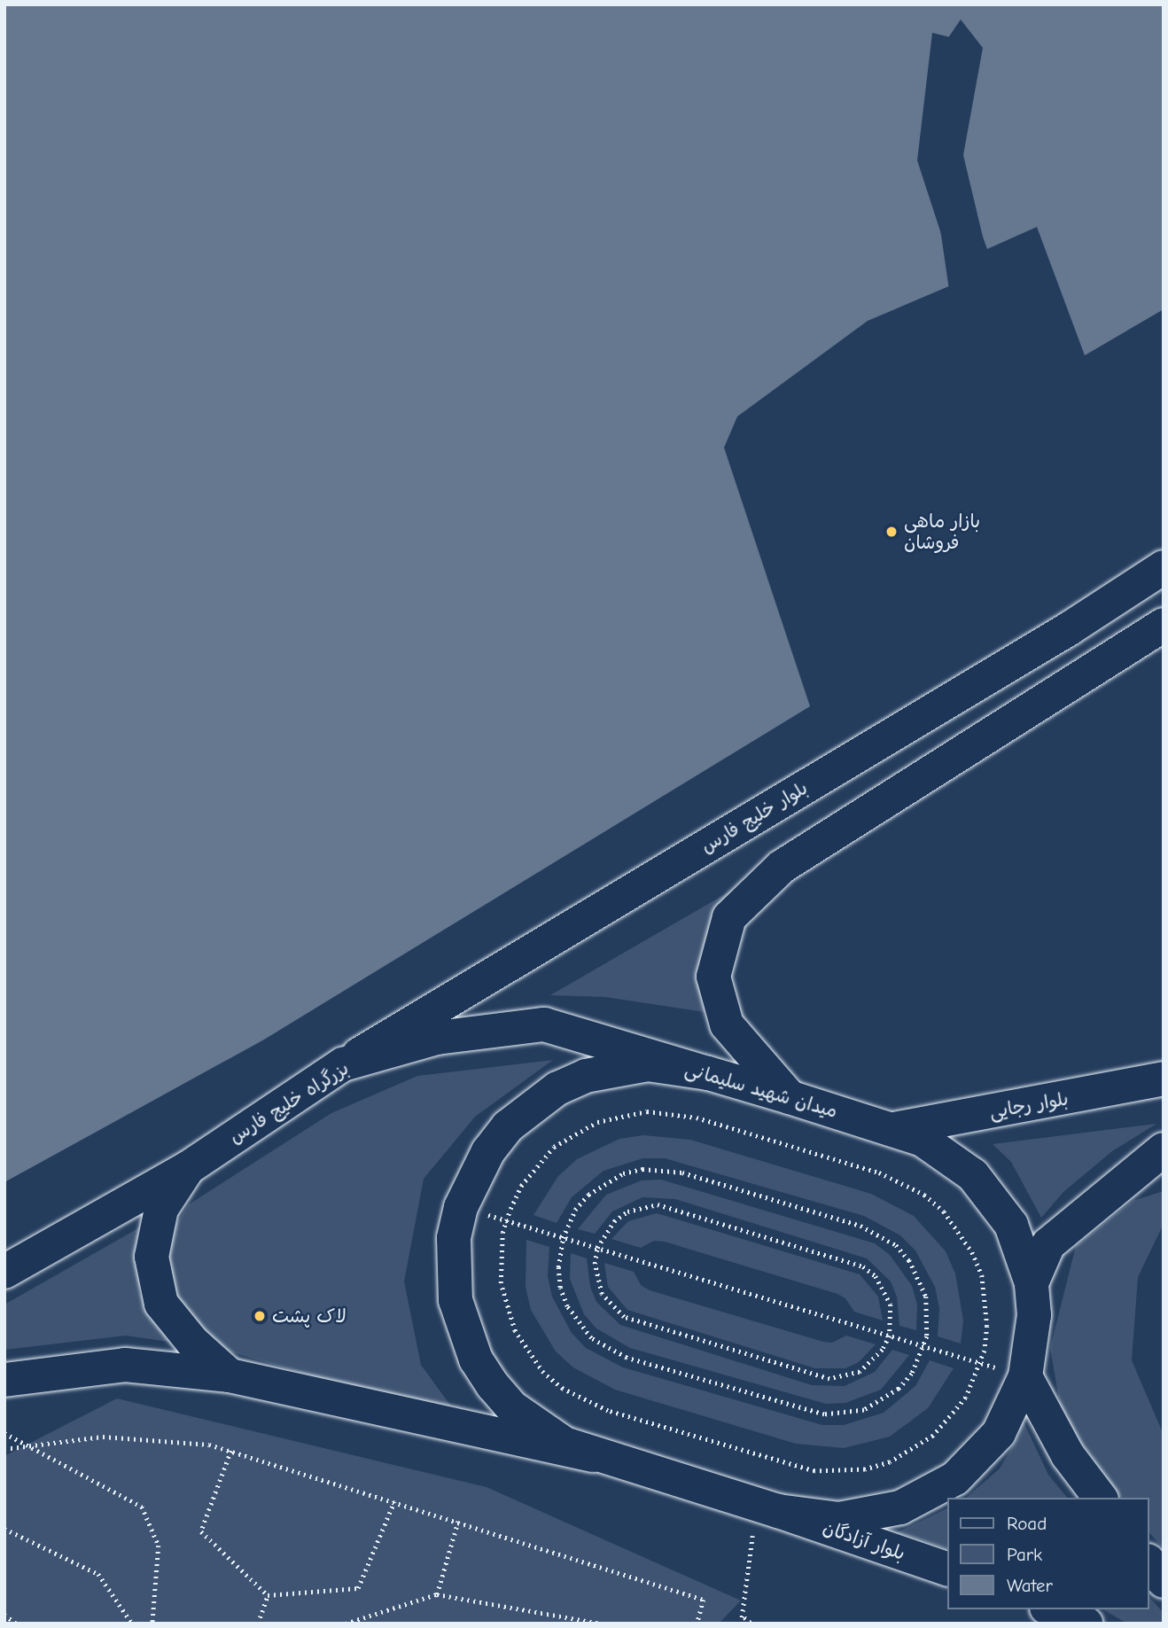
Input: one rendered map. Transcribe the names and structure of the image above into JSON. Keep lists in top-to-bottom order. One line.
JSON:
{"streets":{"main road":["بلوار خلیج فارس","میدان شهید سلیمانی","بزرگراه خلیج فارس","بلوار رجایی","بلوار آزادگان"]},"crossings":[["بلوار خلیج فارس","بزرگراه خلیج فارس"],["میدان شهید سلیمانی","بزرگراه خلیج فارس"],["میدان شهید سلیمانی","بلوار رجایی"],["میدان شهید سلیمانی","بلوار آزادگان"]],"places":["بازار ماهی فروشان","لاک پشت"],"legend":["Road","Park","Water"]}
